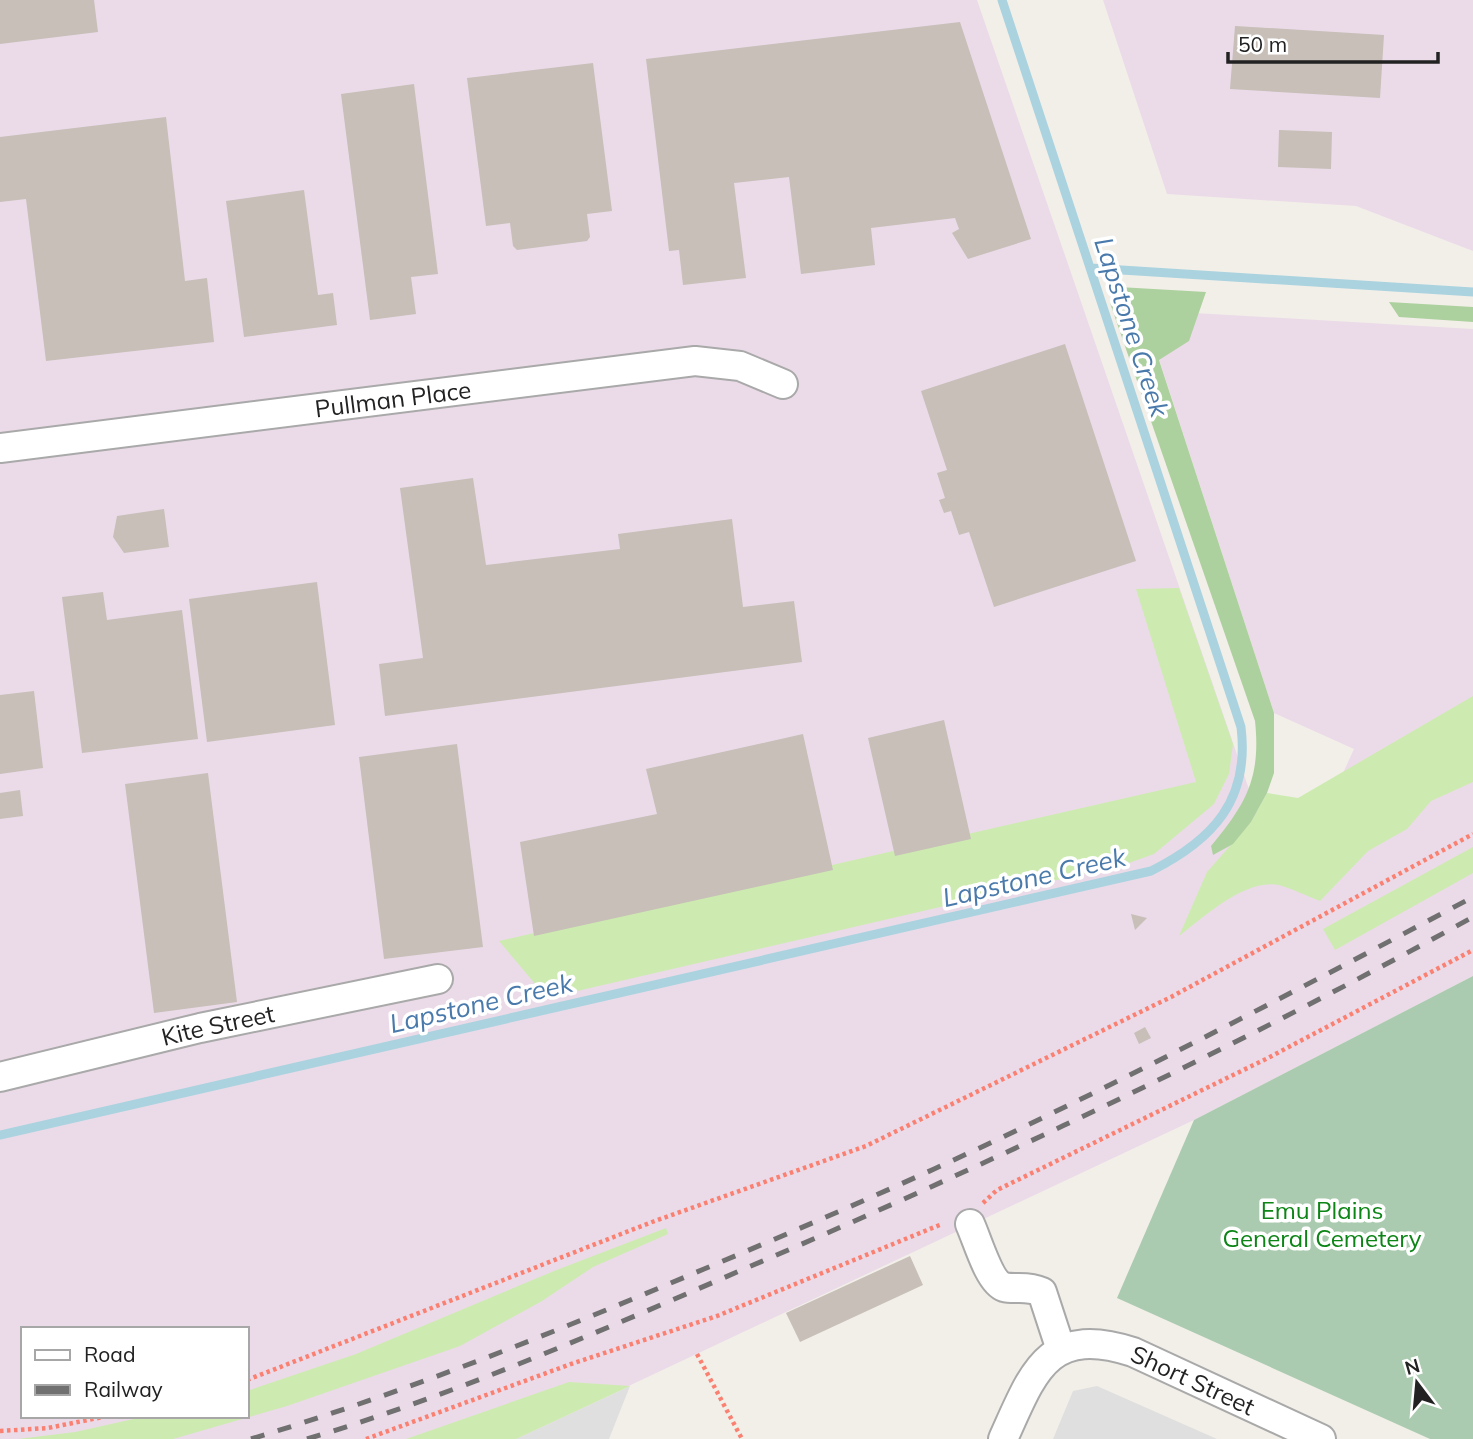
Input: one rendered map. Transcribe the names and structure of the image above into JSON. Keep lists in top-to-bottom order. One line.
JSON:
{"streets":{"street":["Pullman Place","Kite Street","Short Street"]},"water":["Lapstone Creek"],"parks":["Emu Plains General Cemetery"],"legend":["Road","Railway"],"scale_bar":"50 m","north":"top"}
